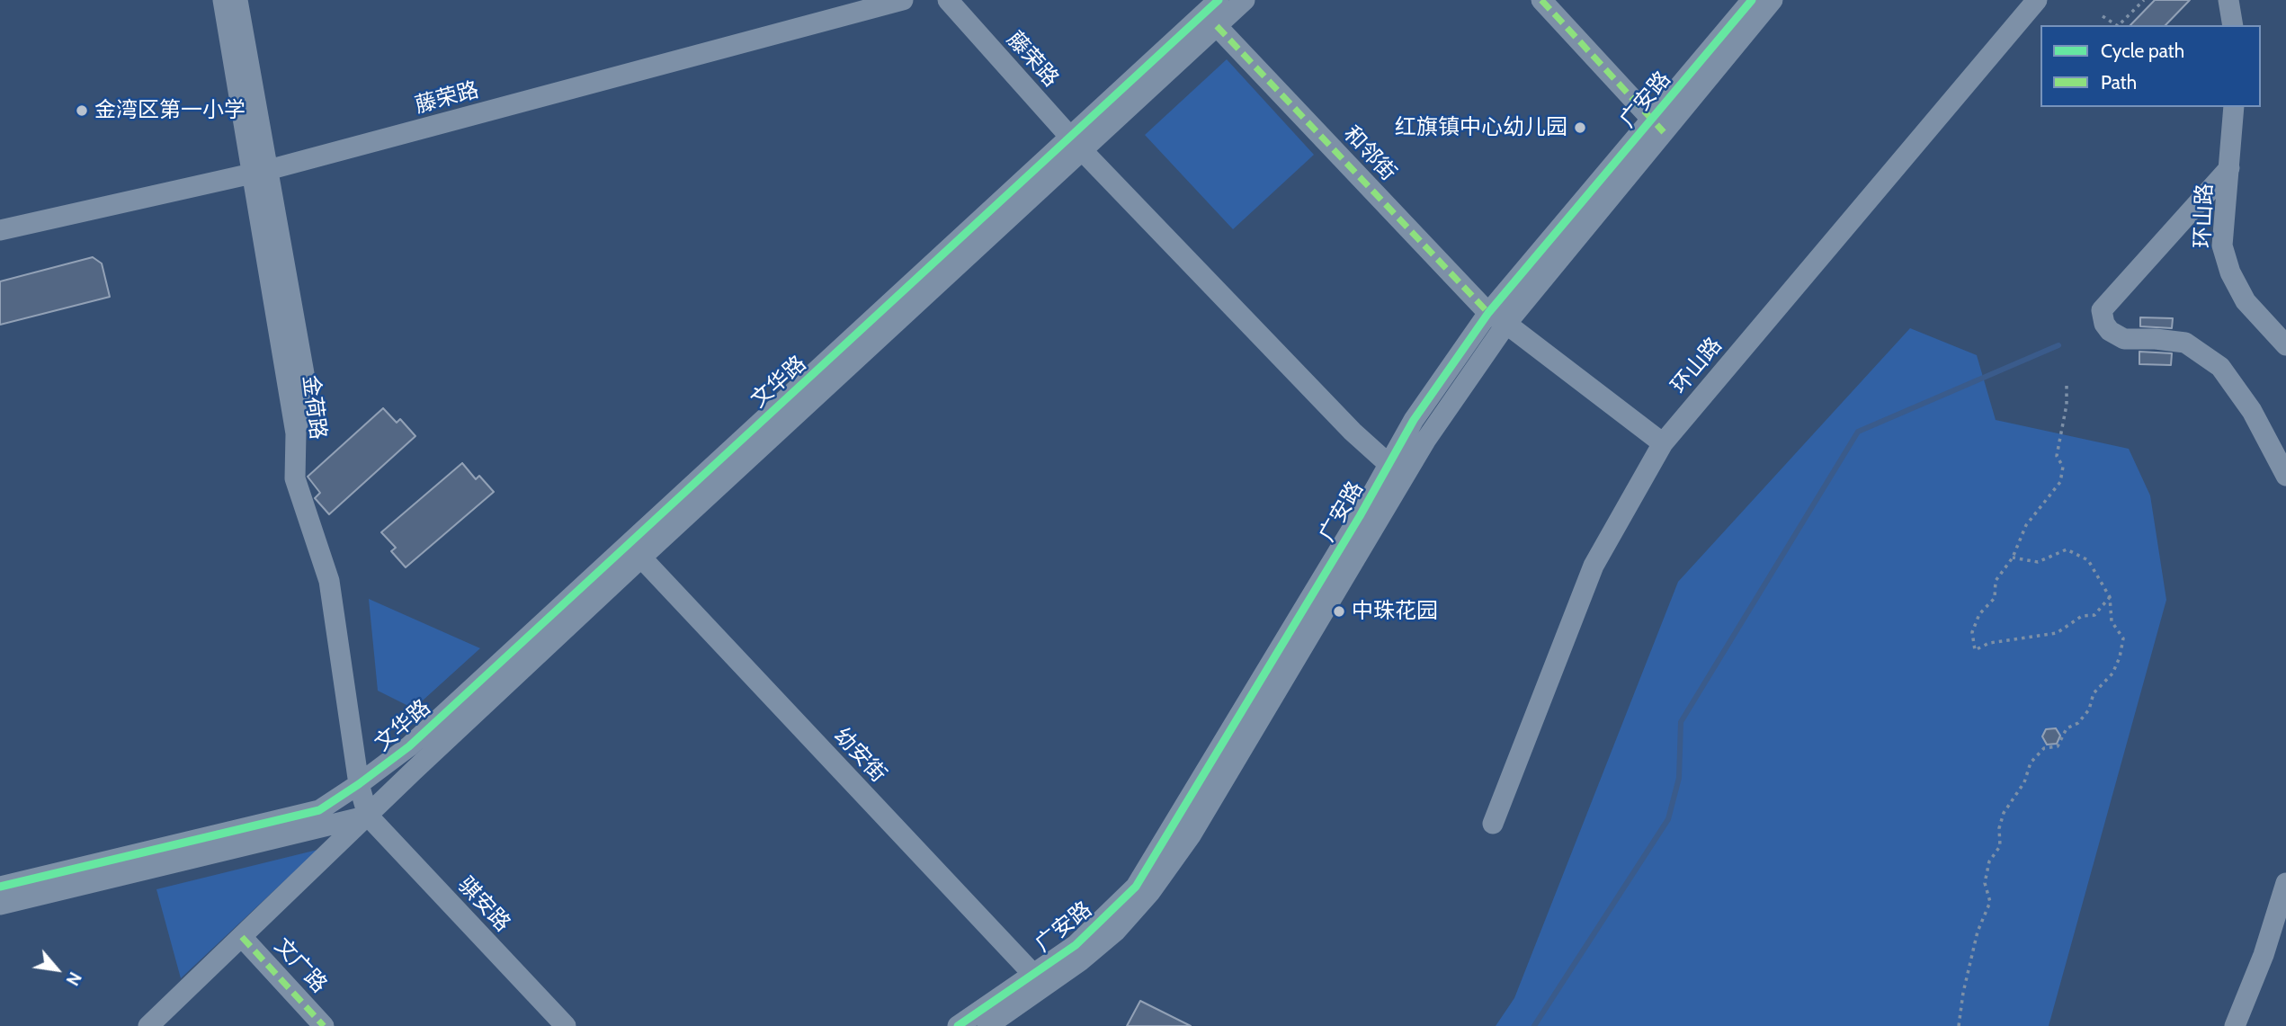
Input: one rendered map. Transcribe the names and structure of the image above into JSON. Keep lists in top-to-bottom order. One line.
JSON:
{"streets":{"street":["藤荣路","广安路","和邻街","环山路","文华路","金荷路","幼安街","骐安路","文广路"]},"crossings":[["藤荣路","广安路"],["藤荣路","文华路"],["藤荣路","金荷路"],["广安路","和邻街"],["广安路","幼安街"],["和邻街","环山路"],["和邻街","文华路"],["文华路","金荷路"],["文华路","幼安街"],["文华路","骐安路"],["金荷路","骐安路"]],"places":["金湾区第一小学","红旗镇中心幼儿园","中珠花园"],"legend":["Cycle path","Path"],"north":"bottom right"}
